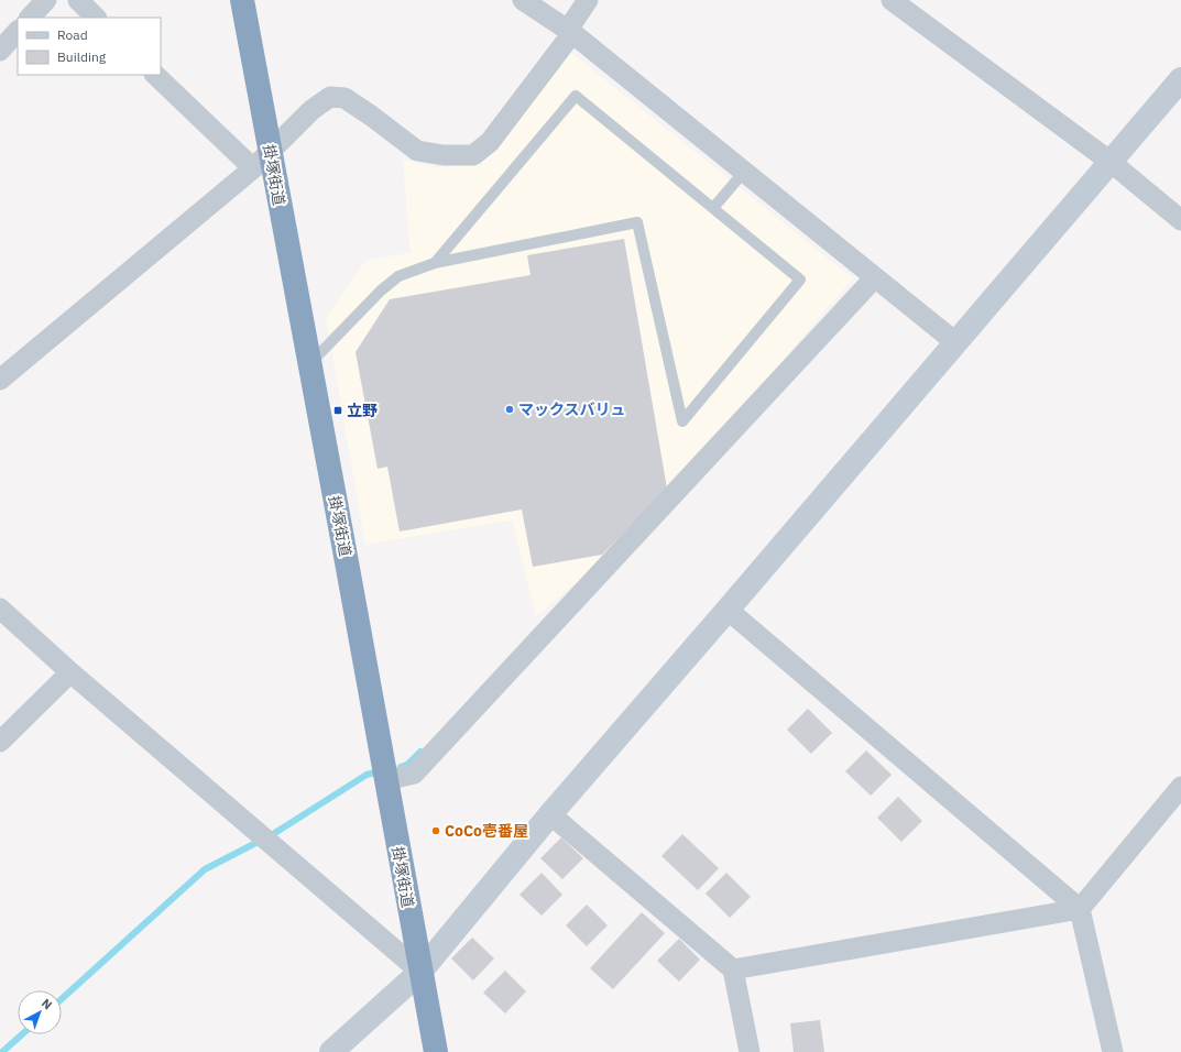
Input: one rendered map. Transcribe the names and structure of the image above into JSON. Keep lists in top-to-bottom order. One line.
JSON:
{"streets":{"highway":["掛塚街道"]},"places":{"other":["マックスバリュ","CoCo壱番屋"],"transit":["立野"]},"legend":["Road","Building"],"north":"top right"}
